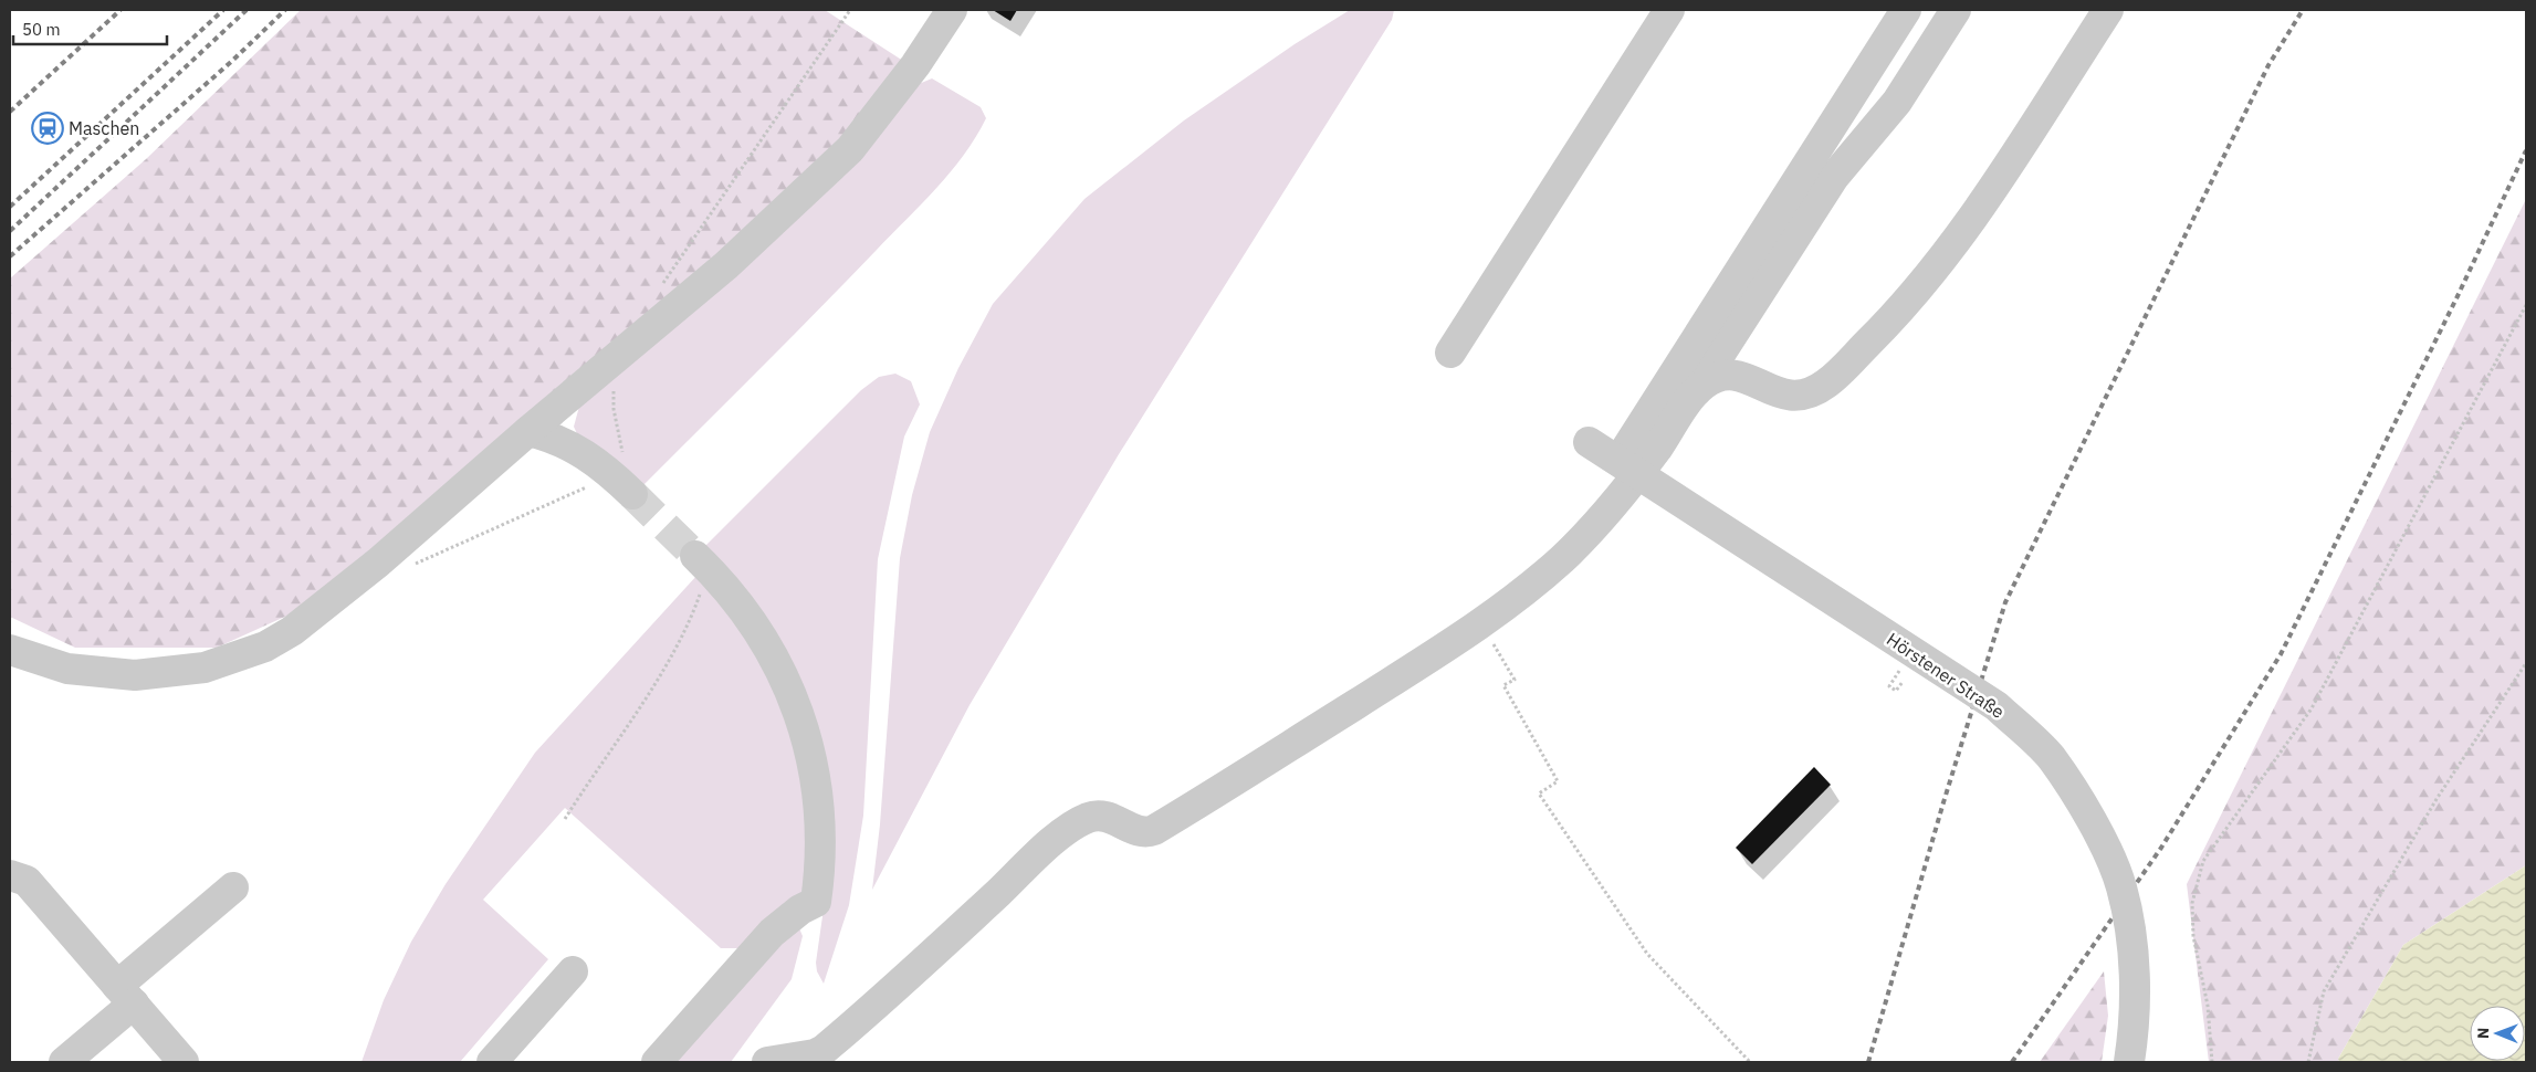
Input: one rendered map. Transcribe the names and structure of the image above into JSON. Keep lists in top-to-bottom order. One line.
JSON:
{"streets":{"street":["Hörstener Straße"]},"places":{"station":["Maschen"]},"scale_bar":"50 m","north":"left"}
